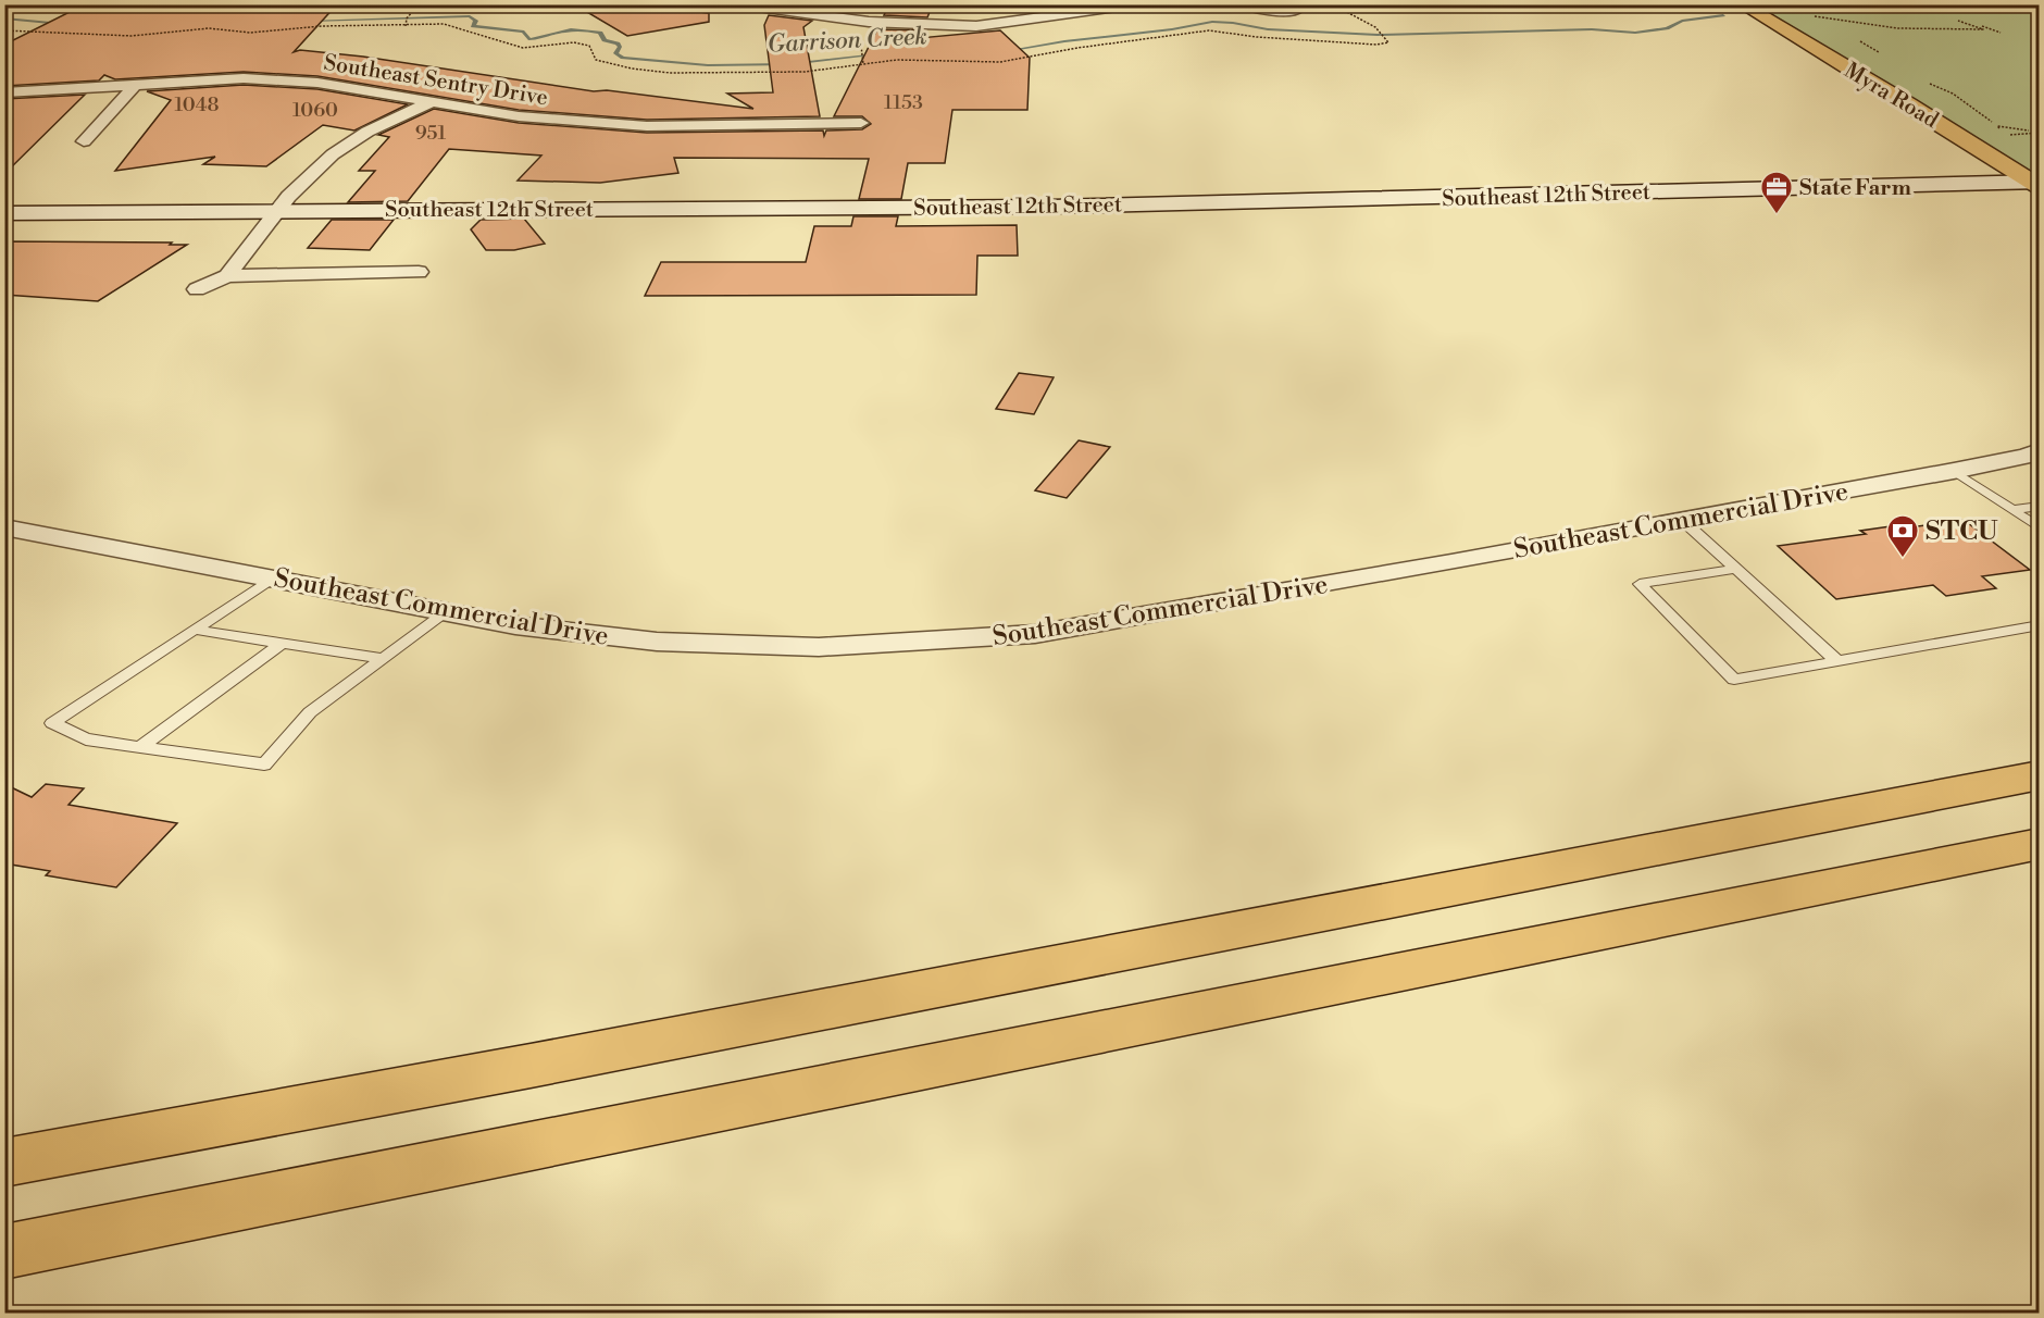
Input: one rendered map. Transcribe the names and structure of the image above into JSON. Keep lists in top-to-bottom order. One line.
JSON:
{"streets":{"highway":["Myra Road"],"main road":["Southeast 12th Street"],"street":["Southeast Sentry Drive","Southeast Commercial Drive"]},"crossings":[["Myra Road","Southeast 12th Street"]],"water":["Garrison Creek"],"places":{"office":["State Farm"],"bank":["STCU"]},"house_numbers":["1153","1048","1060","951"]}
